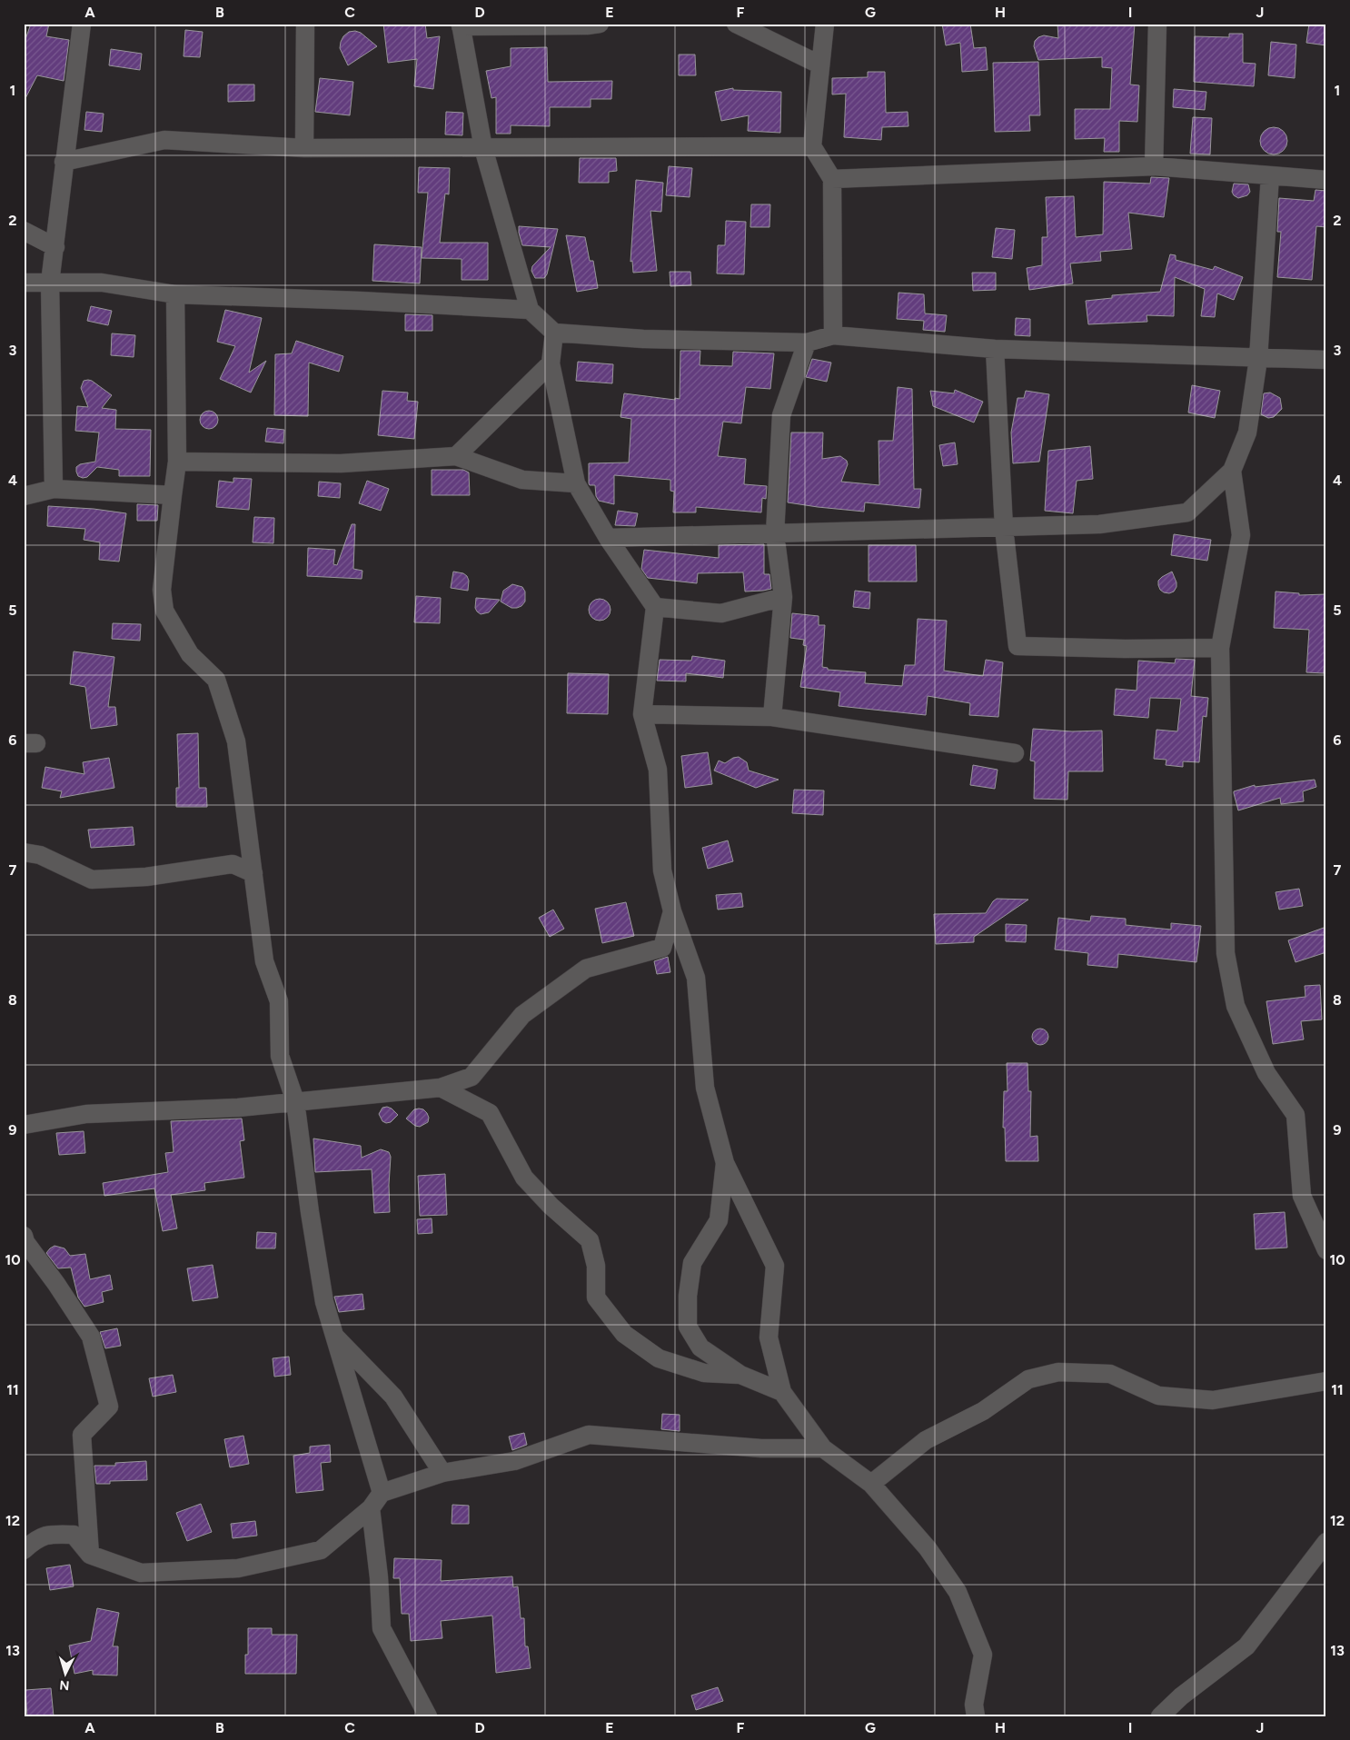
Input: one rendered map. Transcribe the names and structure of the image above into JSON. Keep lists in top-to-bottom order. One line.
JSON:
{"north":"bottom","grid":{"columns":["A","B","C","D","E","F","G","H","I","J"],"rows":["1","2","3","4","5","6","7","8","9","10","11","12","13"]}}
